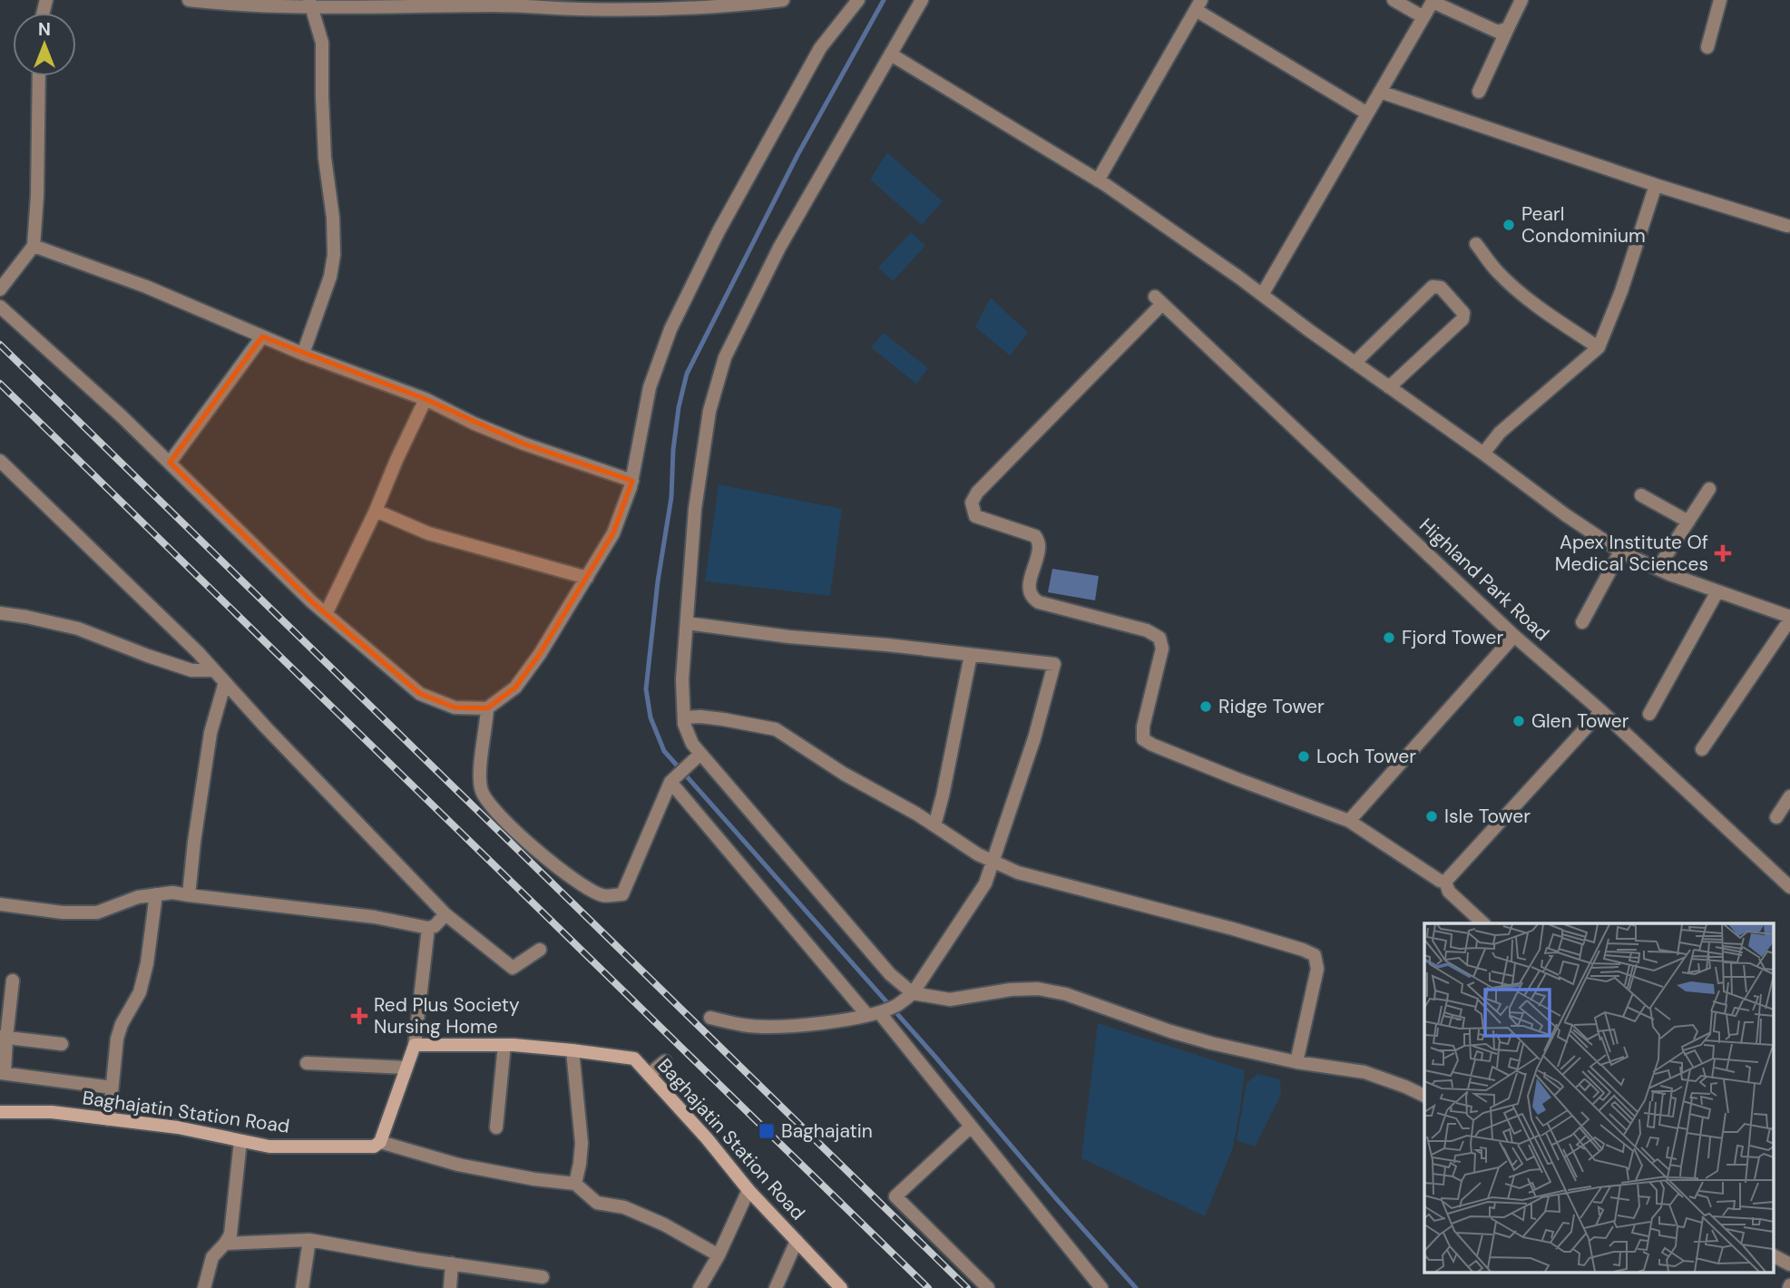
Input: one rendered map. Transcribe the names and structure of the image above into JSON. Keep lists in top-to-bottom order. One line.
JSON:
{"streets":{"street":["Highland Park Road","Baghajatin Station Road"]},"places":{"other":["Pearl Condominium","Fjord Tower","Ridge Tower","Glen Tower","Loch Tower","Isle Tower"],"health":["Apex Institute Of Medical Sciences","Red Plus Society Nursing Home"],"transit":["Baghajatin"]},"north":"top"}
